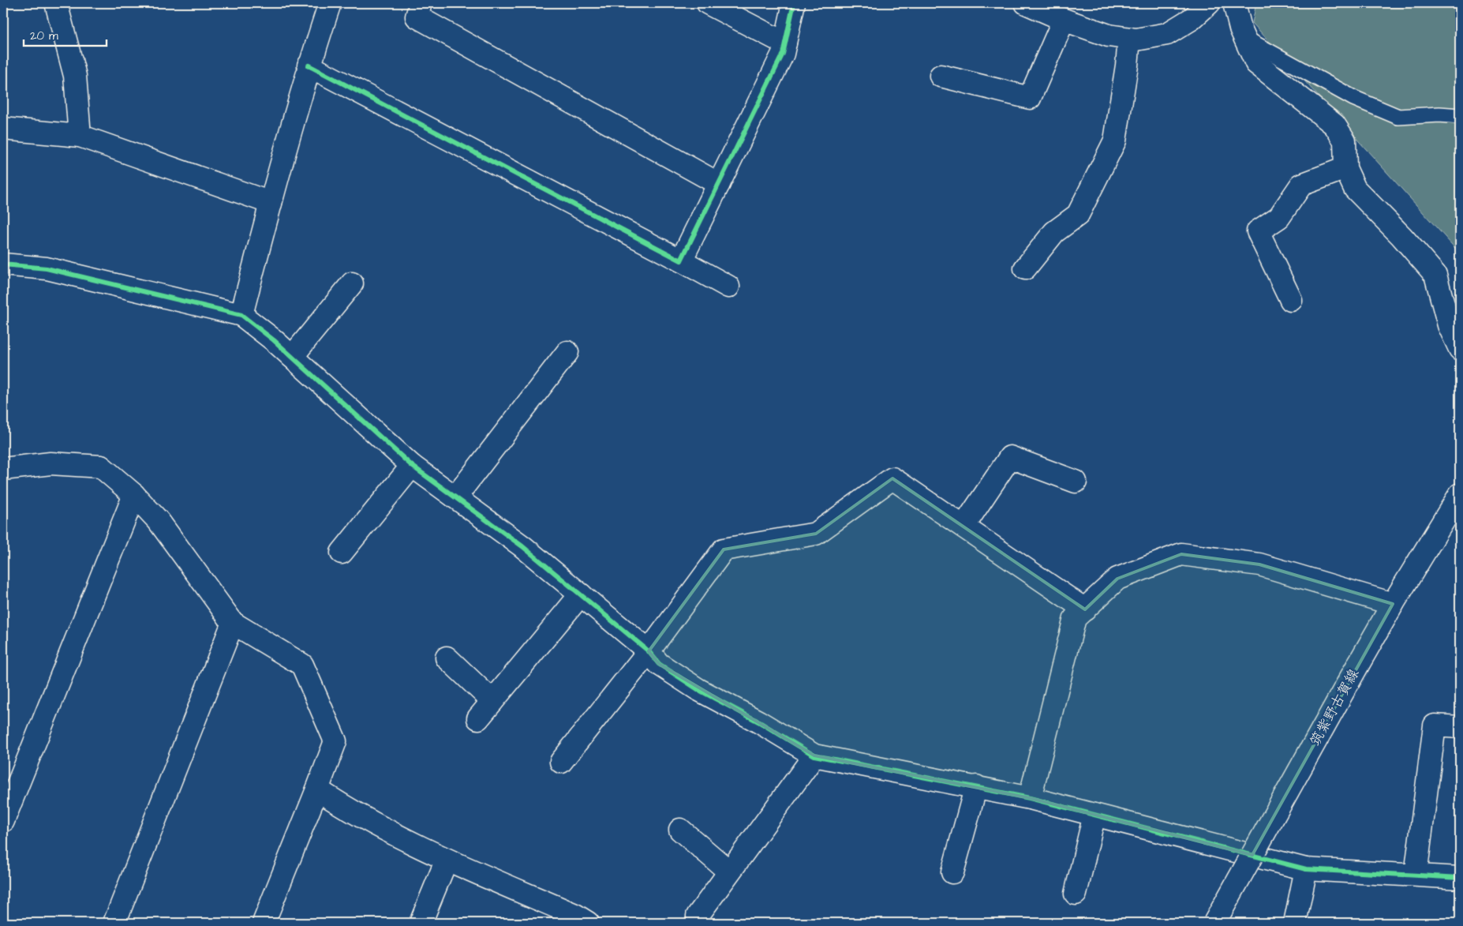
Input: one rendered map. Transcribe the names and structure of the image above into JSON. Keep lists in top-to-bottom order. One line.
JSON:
{"streets":{"street":["筑紫野古賀線"]},"scale_bar":"20 m"}
